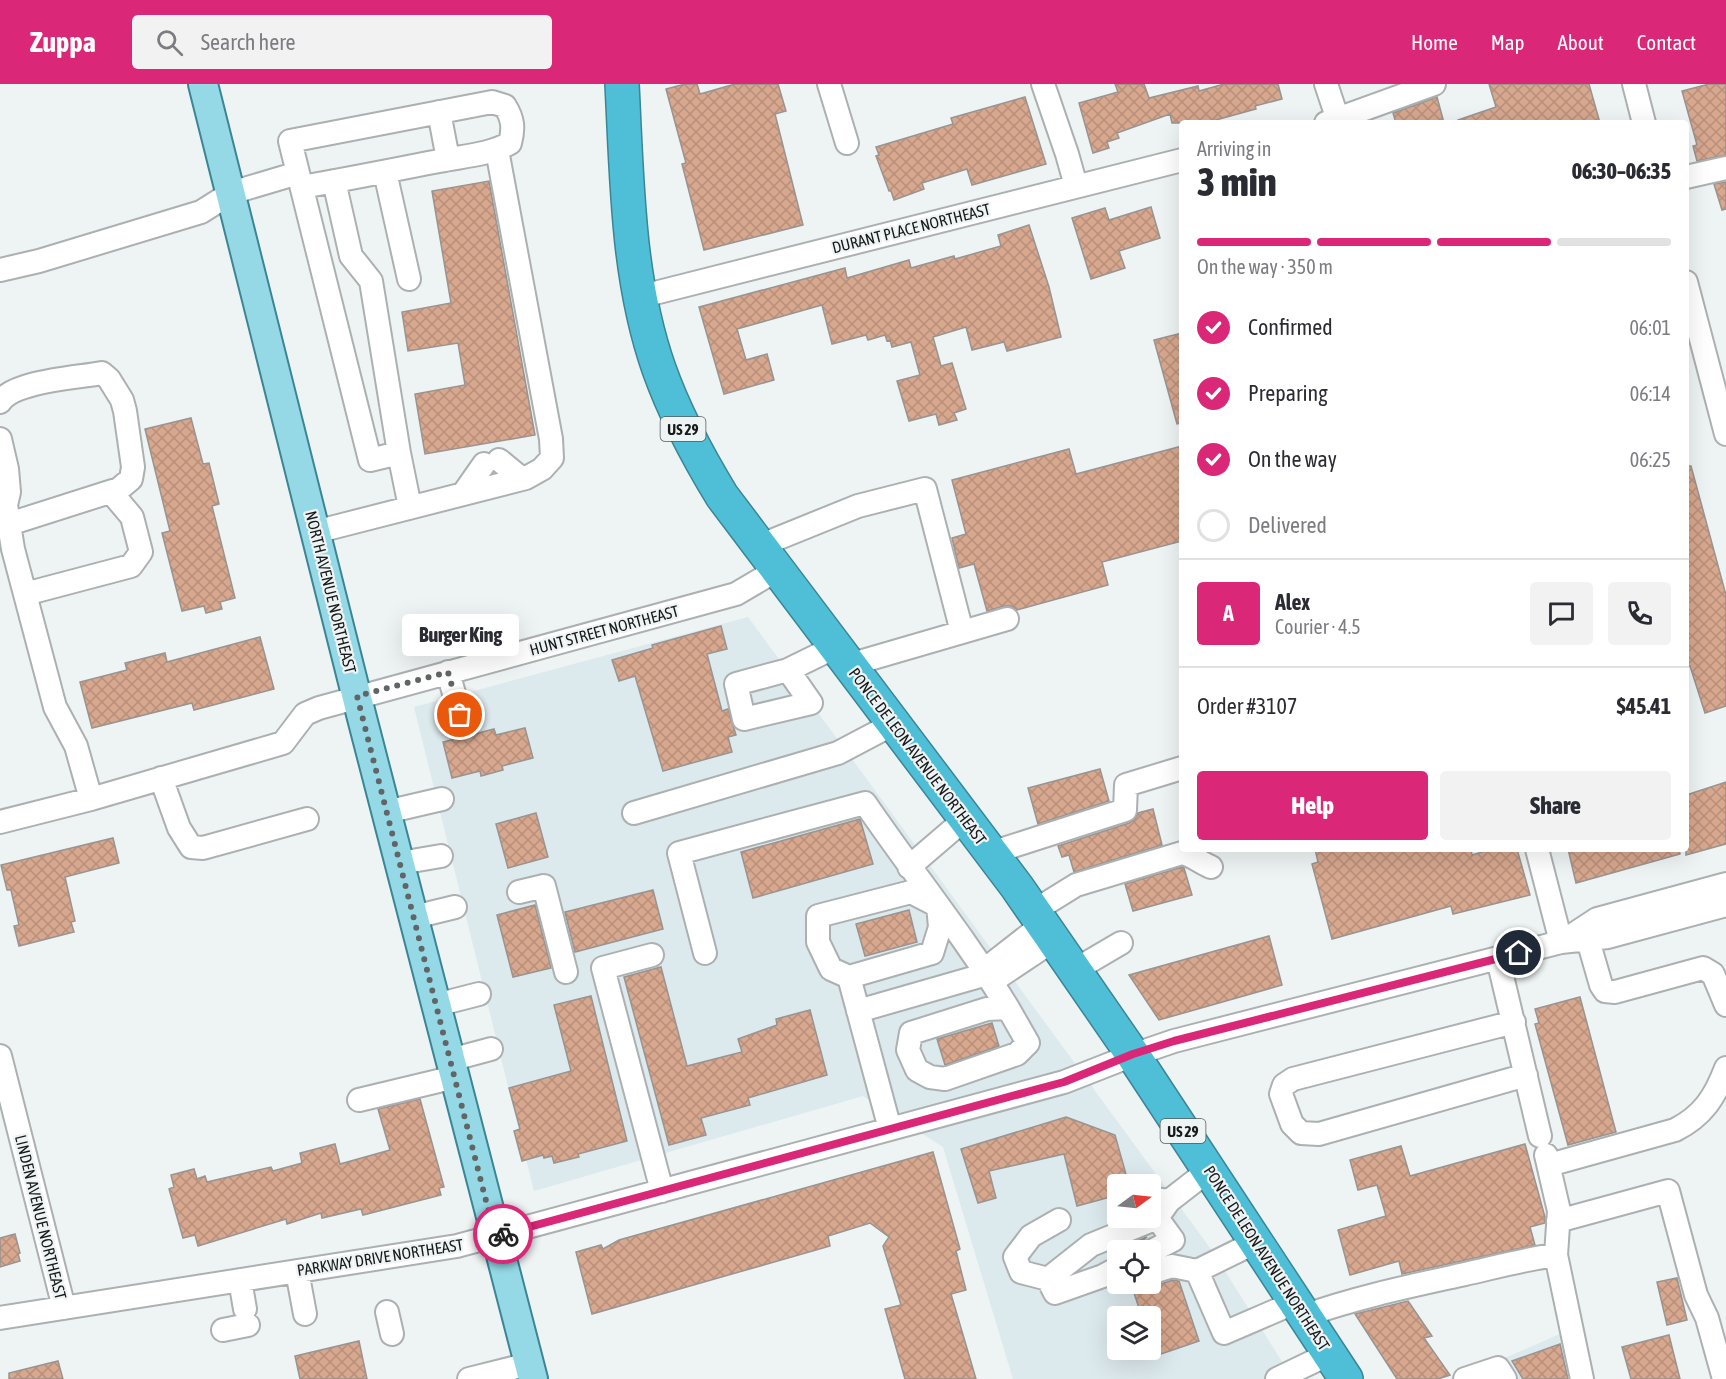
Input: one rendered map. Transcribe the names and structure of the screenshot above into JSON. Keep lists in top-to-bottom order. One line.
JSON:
{"streets":{"highway":["US 29","PONCE DE LEON AVENUE NORTHEAST"],"main road":["NORTH AVENUE NORTHEAST"],"street":["DURANT PLACE NORTHEAST","HUNT STREET NORTHEAST","LINDEN AVENUE NORTHEAST","PARKWAY DRIVE NORTHEAST"]},"crossings":[["DURANT PLACE NORTHEAST","PONCE DE LEON AVENUE NORTHEAST"],["NORTH AVENUE NORTHEAST","HUNT STREET NORTHEAST"],["NORTH AVENUE NORTHEAST","PARKWAY DRIVE NORTHEAST"],["HUNT STREET NORTHEAST","PONCE DE LEON AVENUE NORTHEAST"],["PONCE DE LEON AVENUE NORTHEAST","PARKWAY DRIVE NORTHEAST"],["LINDEN AVENUE NORTHEAST","PARKWAY DRIVE NORTHEAST"]],"places":["Burger King"],"north":"right","page":{"header":"Zuppa","search":"Search here","nav":["Home","Map","About","Contact"],"heading":["3 min","Arriving in","06:30–06:35"],"panel":["Alex","Courier · 4.5","Order #3107","$45.41"],"bar":"On the way · 350 m","list":[["Confirmed","06:01"],["Preparing","06:14"],["On the way","06:25"],"Delivered"],"round":"A","bubble":"Burger King","buttons":["Help","Share"]}}
